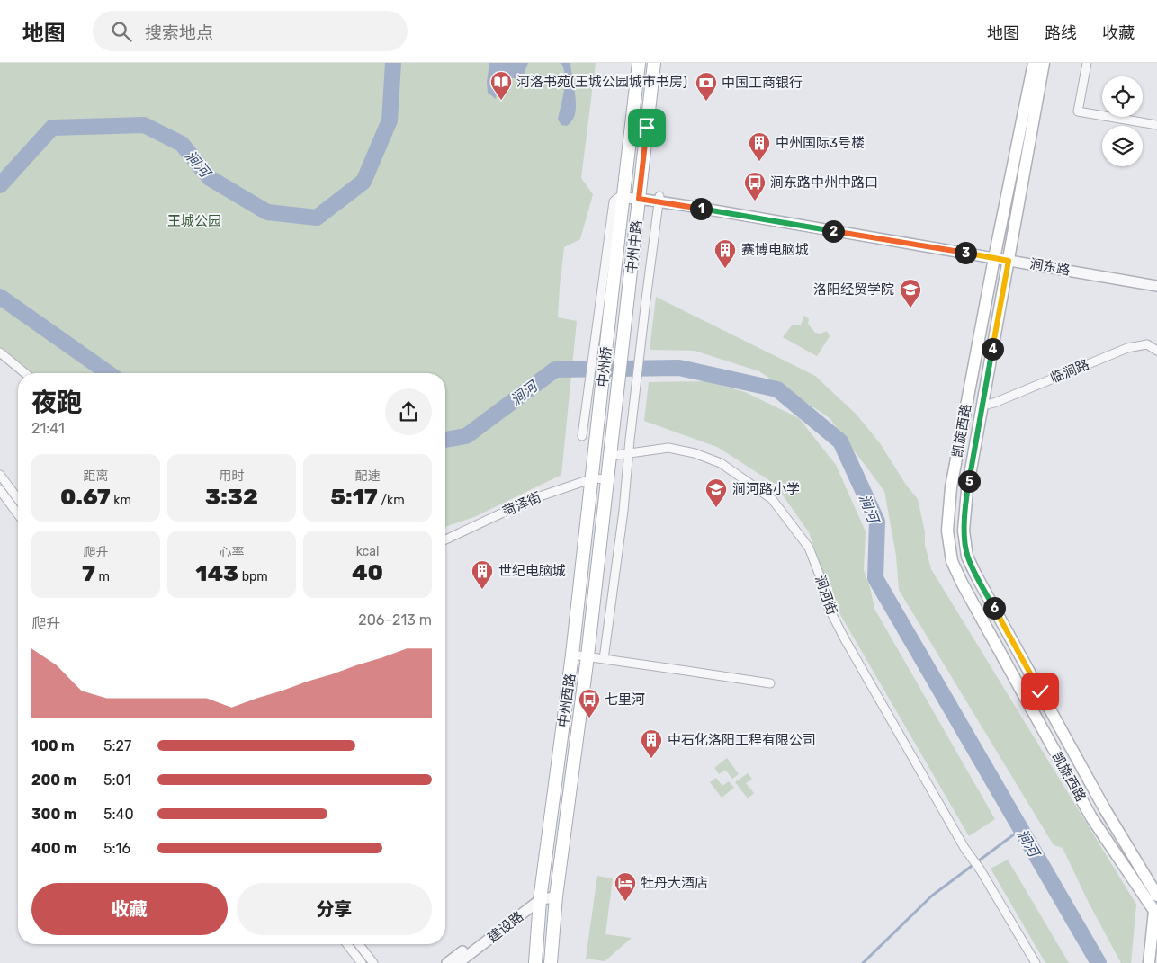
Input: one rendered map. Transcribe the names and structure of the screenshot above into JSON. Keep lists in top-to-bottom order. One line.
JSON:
{"streets":{"main road":["中州中路","中州桥","凯旋西路","中州西路"],"street":["涧东路","临涧路","菏泽街","涧河街","建设路"]},"crossings":[["中州中路","涧东路"],["中州中路","中州桥"],["涧东路","凯旋西路"],["中州桥","中州西路"],["临涧路","凯旋西路"],["菏泽街","中州西路"],["涧河街","中州西路"],["中州西路","建设路"]],"water":["涧河"],"parks":["王城公园"],"places":{"library":["河洛书苑(王城公园城市书房)"],"bank":["中国工商银行"],"building":["中州国际3号楼","赛博电脑城","世纪电脑城","中石化洛阳工程有限公司"],"bus stop":["涧东路中州中路口","七里河"],"school or university":["洛阳经贸学院","涧河路小学"],"hotel":["牡丹大酒店"]},"page":{"header":"地图","search":"搜索地点","nav":["地图","路线","收藏"],"pins":["1","2","3","4","5","6"],"heading":["夜跑","21:41"],"stats":[["距离","0.67 km"],["用时","3:32"],["配速","5:17 /km"],["爬升","7 m"],["心率","143 bpm"],["kcal","40"]],"chart":["爬升","206–213 m"],"list":[{"name":"100 m","note":"5:27"},{"name":"200 m","note":"5:01"},{"name":"300 m","note":"5:40"},{"name":"400 m","note":"5:16"}],"buttons":["收藏","分享"]}}
